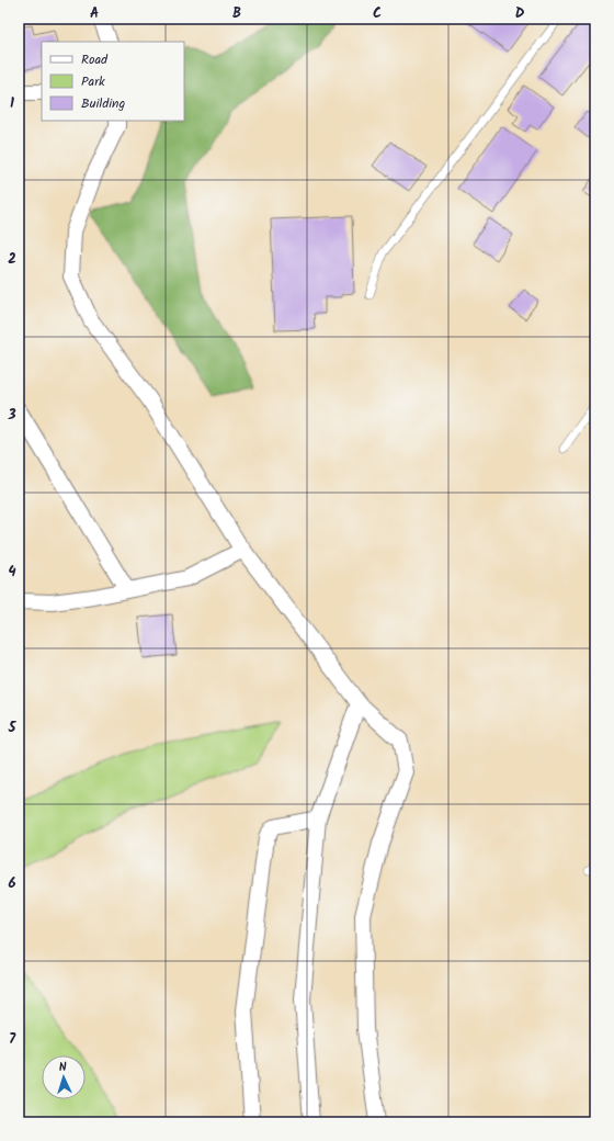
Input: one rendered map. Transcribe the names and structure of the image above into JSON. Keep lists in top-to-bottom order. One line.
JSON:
{"legend":["Road","Park","Building"],"north":"top","grid":{"columns":["A","B","C","D"],"rows":["1","2","3","4","5","6","7"]}}
